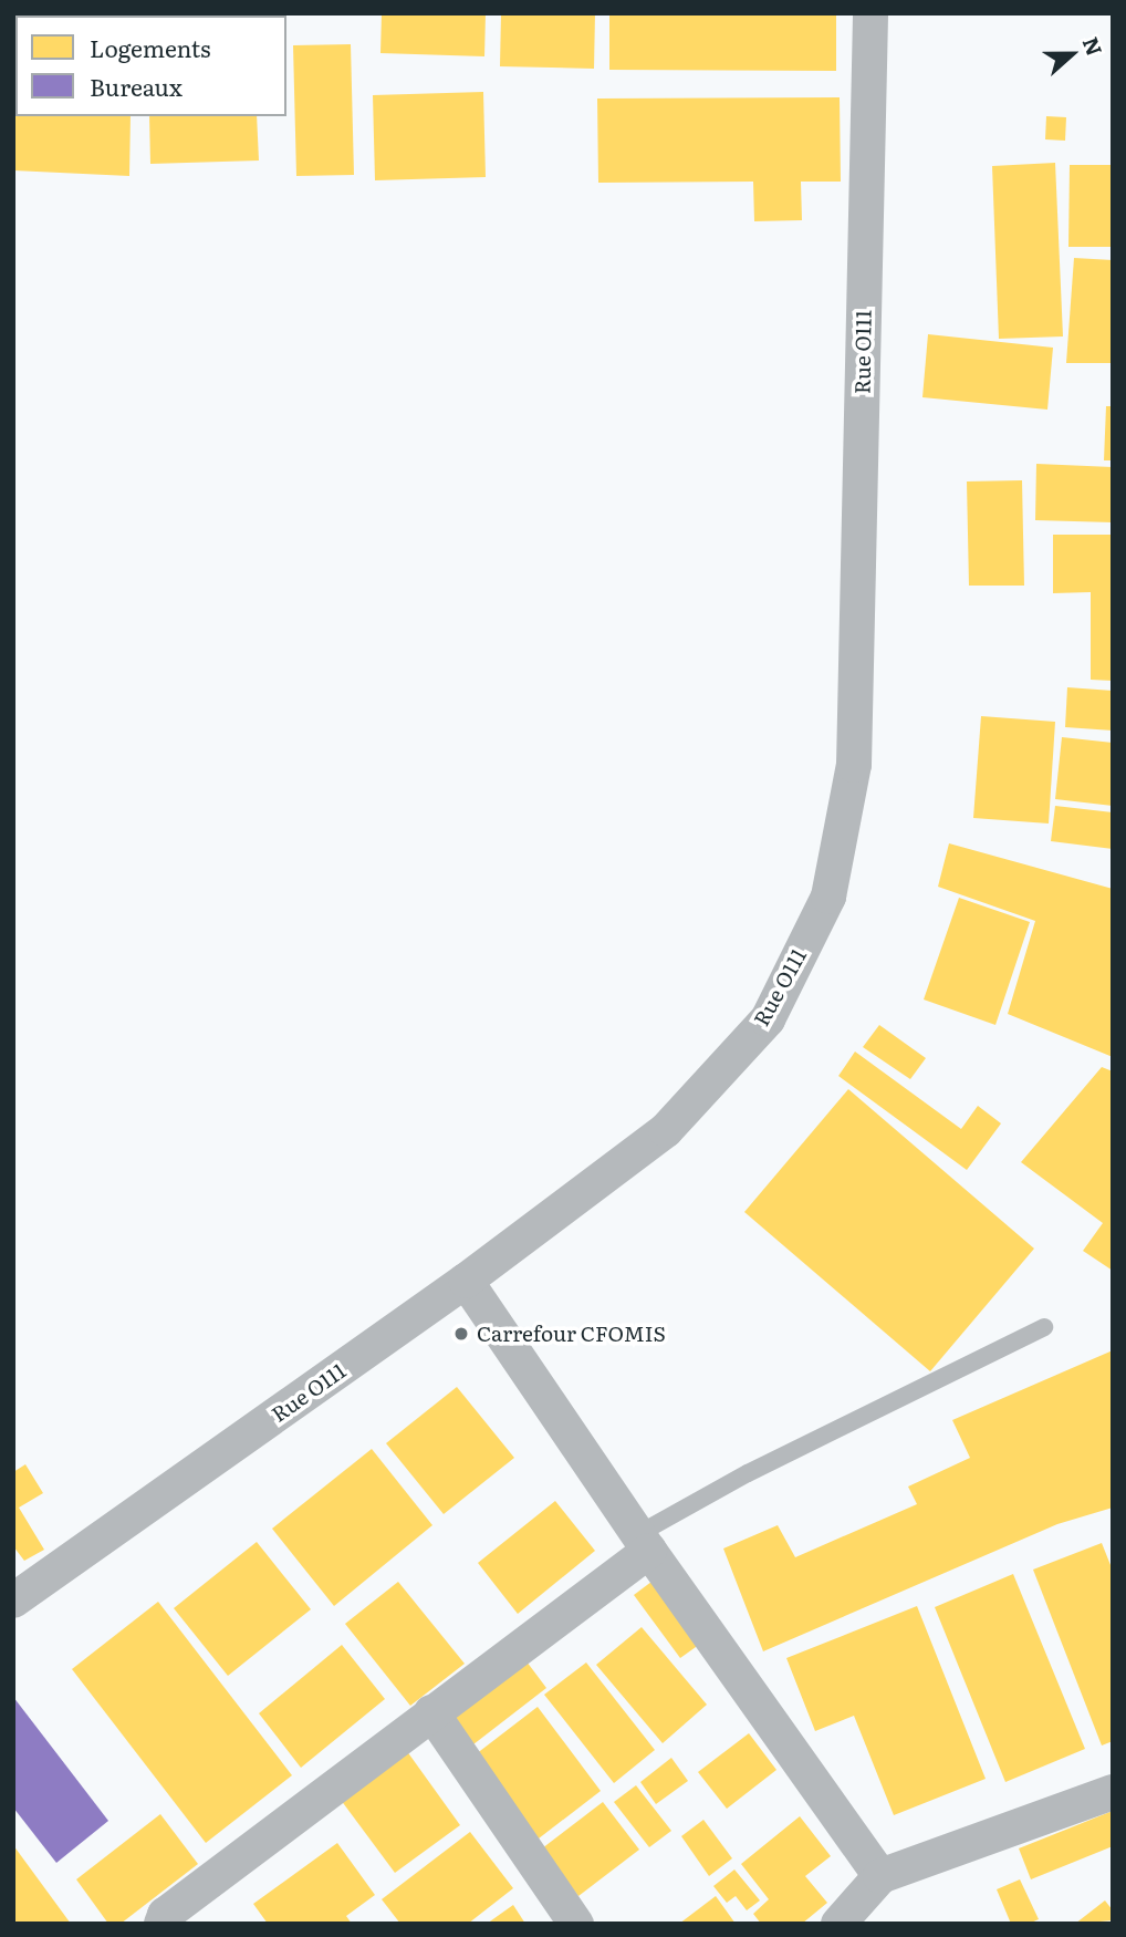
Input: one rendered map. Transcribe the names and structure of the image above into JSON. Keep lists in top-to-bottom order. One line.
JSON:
{"streets":{"street":["Rue O111"]},"places":["Carrefour CFOMIS"],"legend":["Logements","Bureaux"],"north":"right"}
